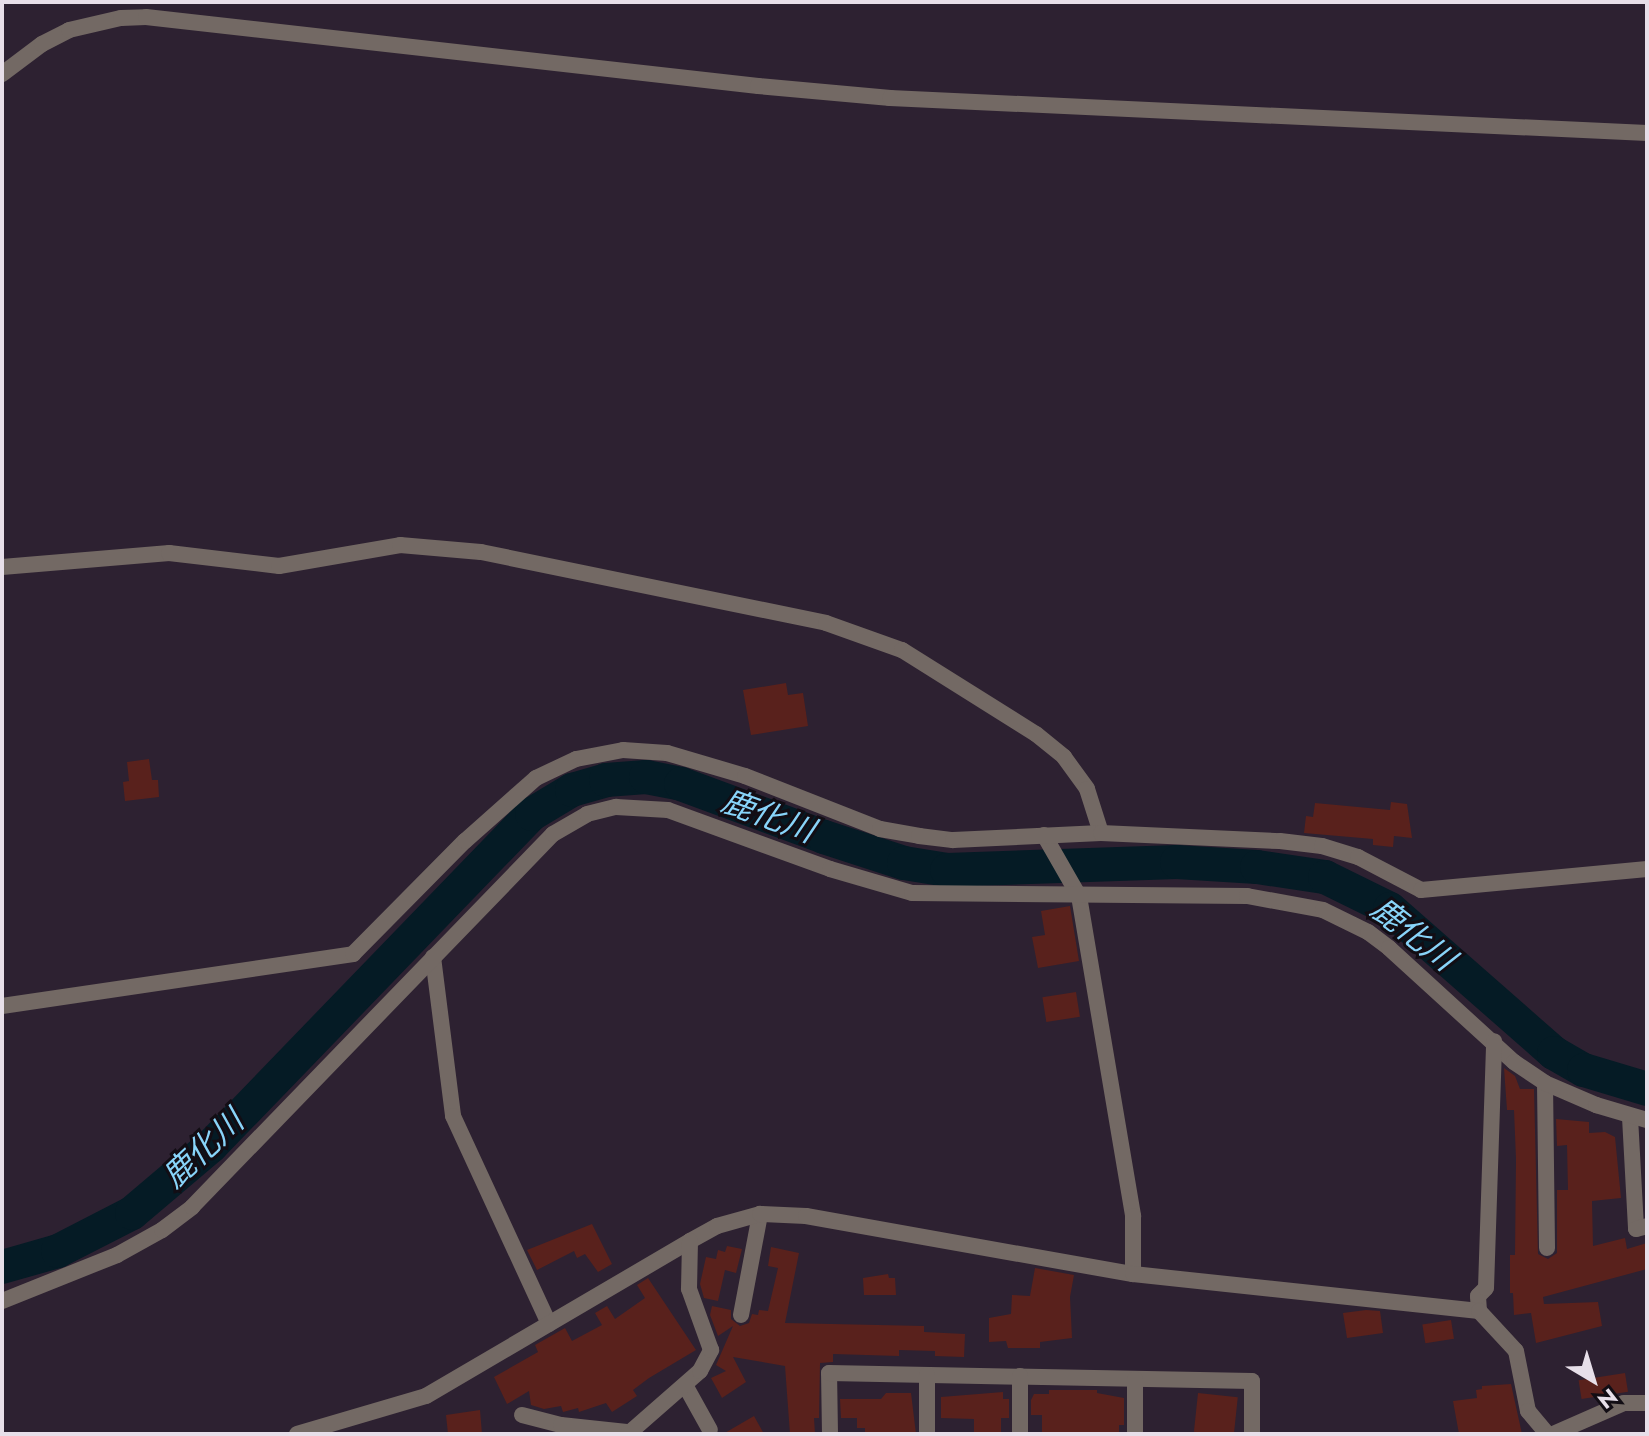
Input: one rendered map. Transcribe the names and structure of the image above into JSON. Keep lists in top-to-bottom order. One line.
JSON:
{"water":["鹿化川"],"north":"bottom right"}
